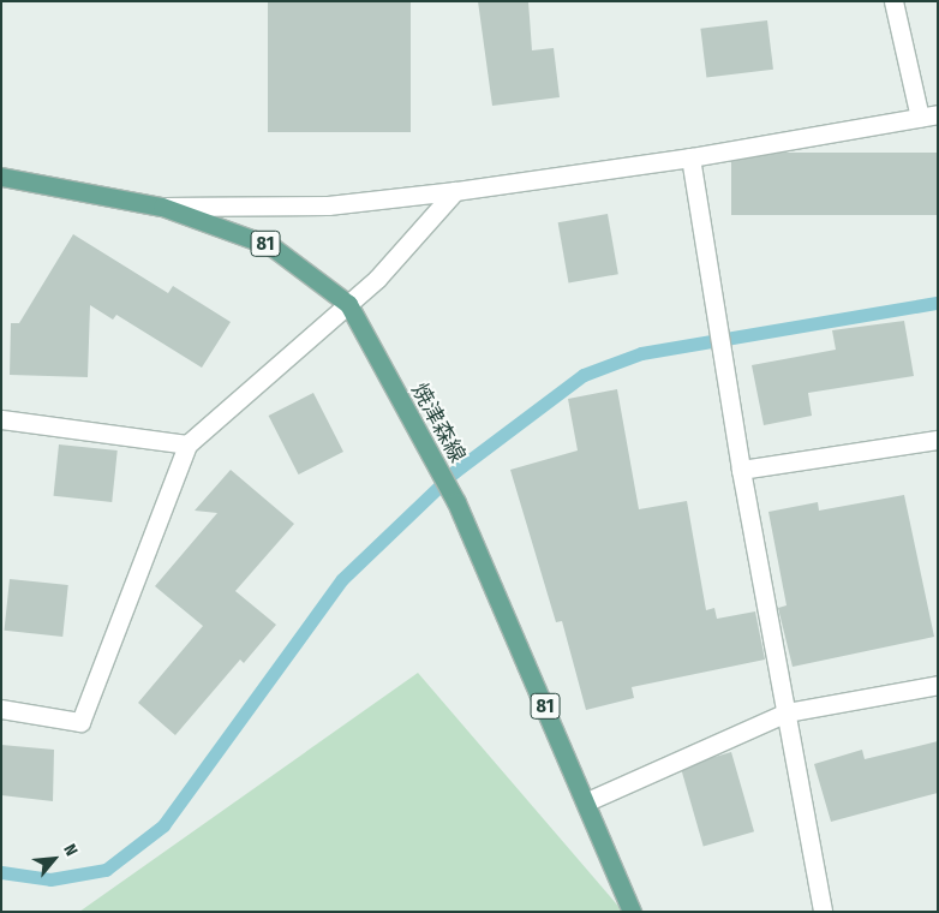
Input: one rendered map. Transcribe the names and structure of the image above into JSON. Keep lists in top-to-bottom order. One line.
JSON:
{"streets":{"main road":["81","焼津森線"]},"north":"top right"}
